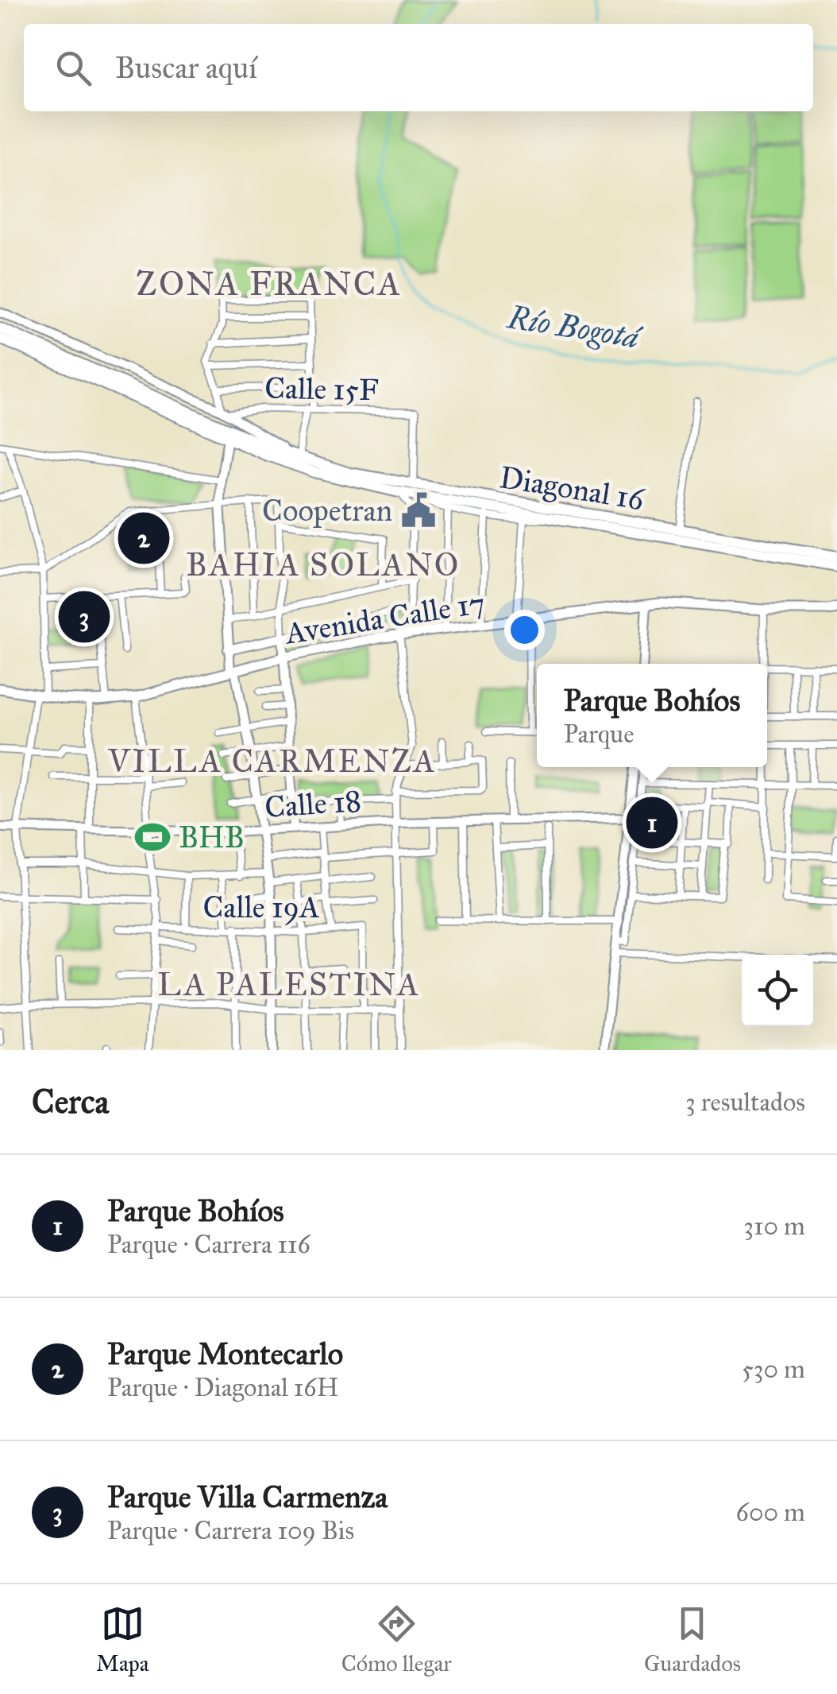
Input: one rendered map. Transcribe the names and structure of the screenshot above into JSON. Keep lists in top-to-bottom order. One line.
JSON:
{"streets":{"main road":["Diagonal 16","Avenida Calle 17"],"street":["Calle 15F","Calle 18","Calle 19A"]},"crossings":[["Calle 15F","Diagonal 16"]],"districts":["ZONA FRANCA","BAHIA SOLANO","VILLA CARMENZA","LA PALESTINA"],"water":["Río Bogotá"],"places":{"public building":["Coopetran"],"sports":["BHB"]},"page":{"search":"Buscar aquí","pins":["2","3","1"],"popup":["Parque Bohíos","Parque"],"heading":["Cerca","3 resultados"],"list":[{"mark":"1","name":"Parque Bohíos","note":"Parque · Carrera 116","value":"310 m"},{"mark":"2","name":"Parque Montecarlo","note":"Parque · Diagonal 16H","value":"530 m"},{"mark":"3","name":"Parque Villa Carmenza","note":"Parque · Carrera 109 Bis","value":"600 m"}],"nav":["Mapa","Cómo llegar","Guardados"]}}
